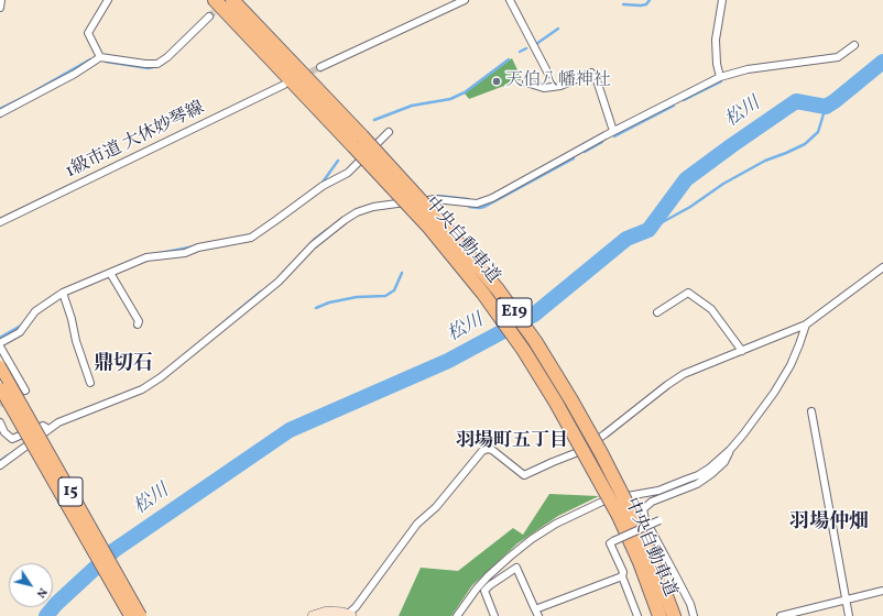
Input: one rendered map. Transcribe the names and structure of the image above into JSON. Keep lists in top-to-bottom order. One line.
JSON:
{"streets":{"highway":["中央自動車道","E19"],"main road":["15"],"street":["1級市道 大休妙琴線"]},"districts":["鼎切石","羽場町五丁目","羽場仲畑"],"water":["松川"],"places":["天伯八幡神社"],"north":"bottom right"}
